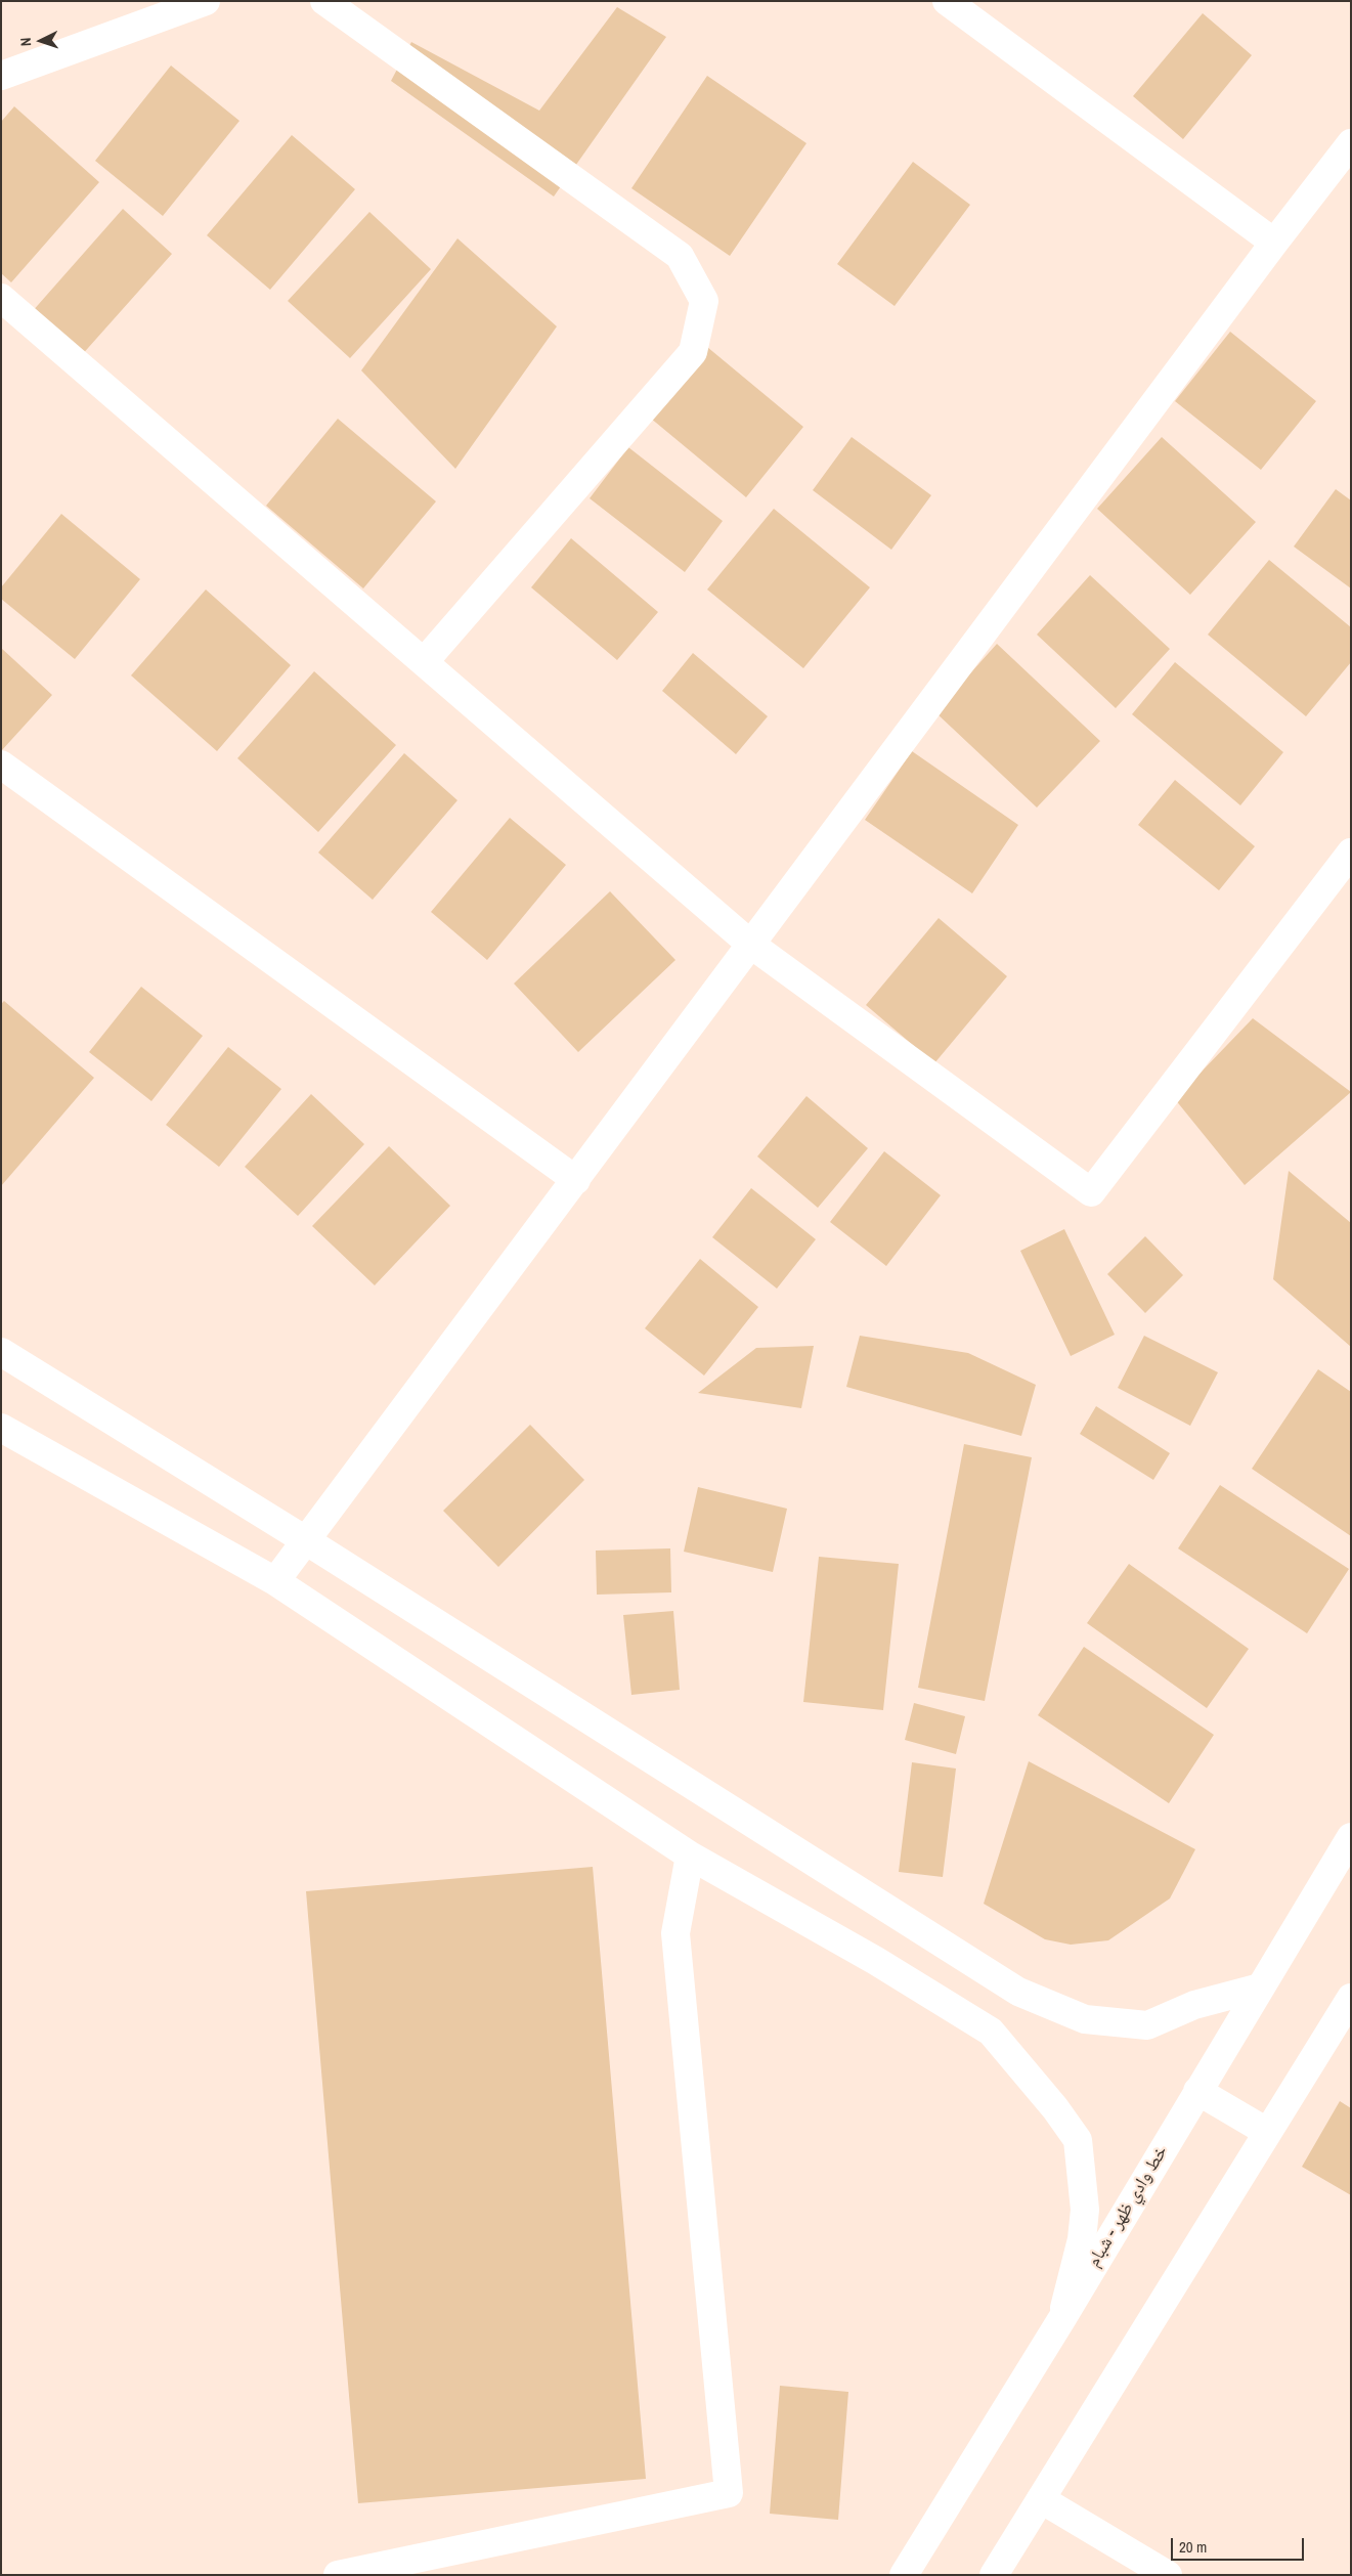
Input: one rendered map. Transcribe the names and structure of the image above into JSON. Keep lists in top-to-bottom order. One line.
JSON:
{"streets":{"street":["خط وادي ظهر - شبام"]},"scale_bar":"20 m","north":"left"}
